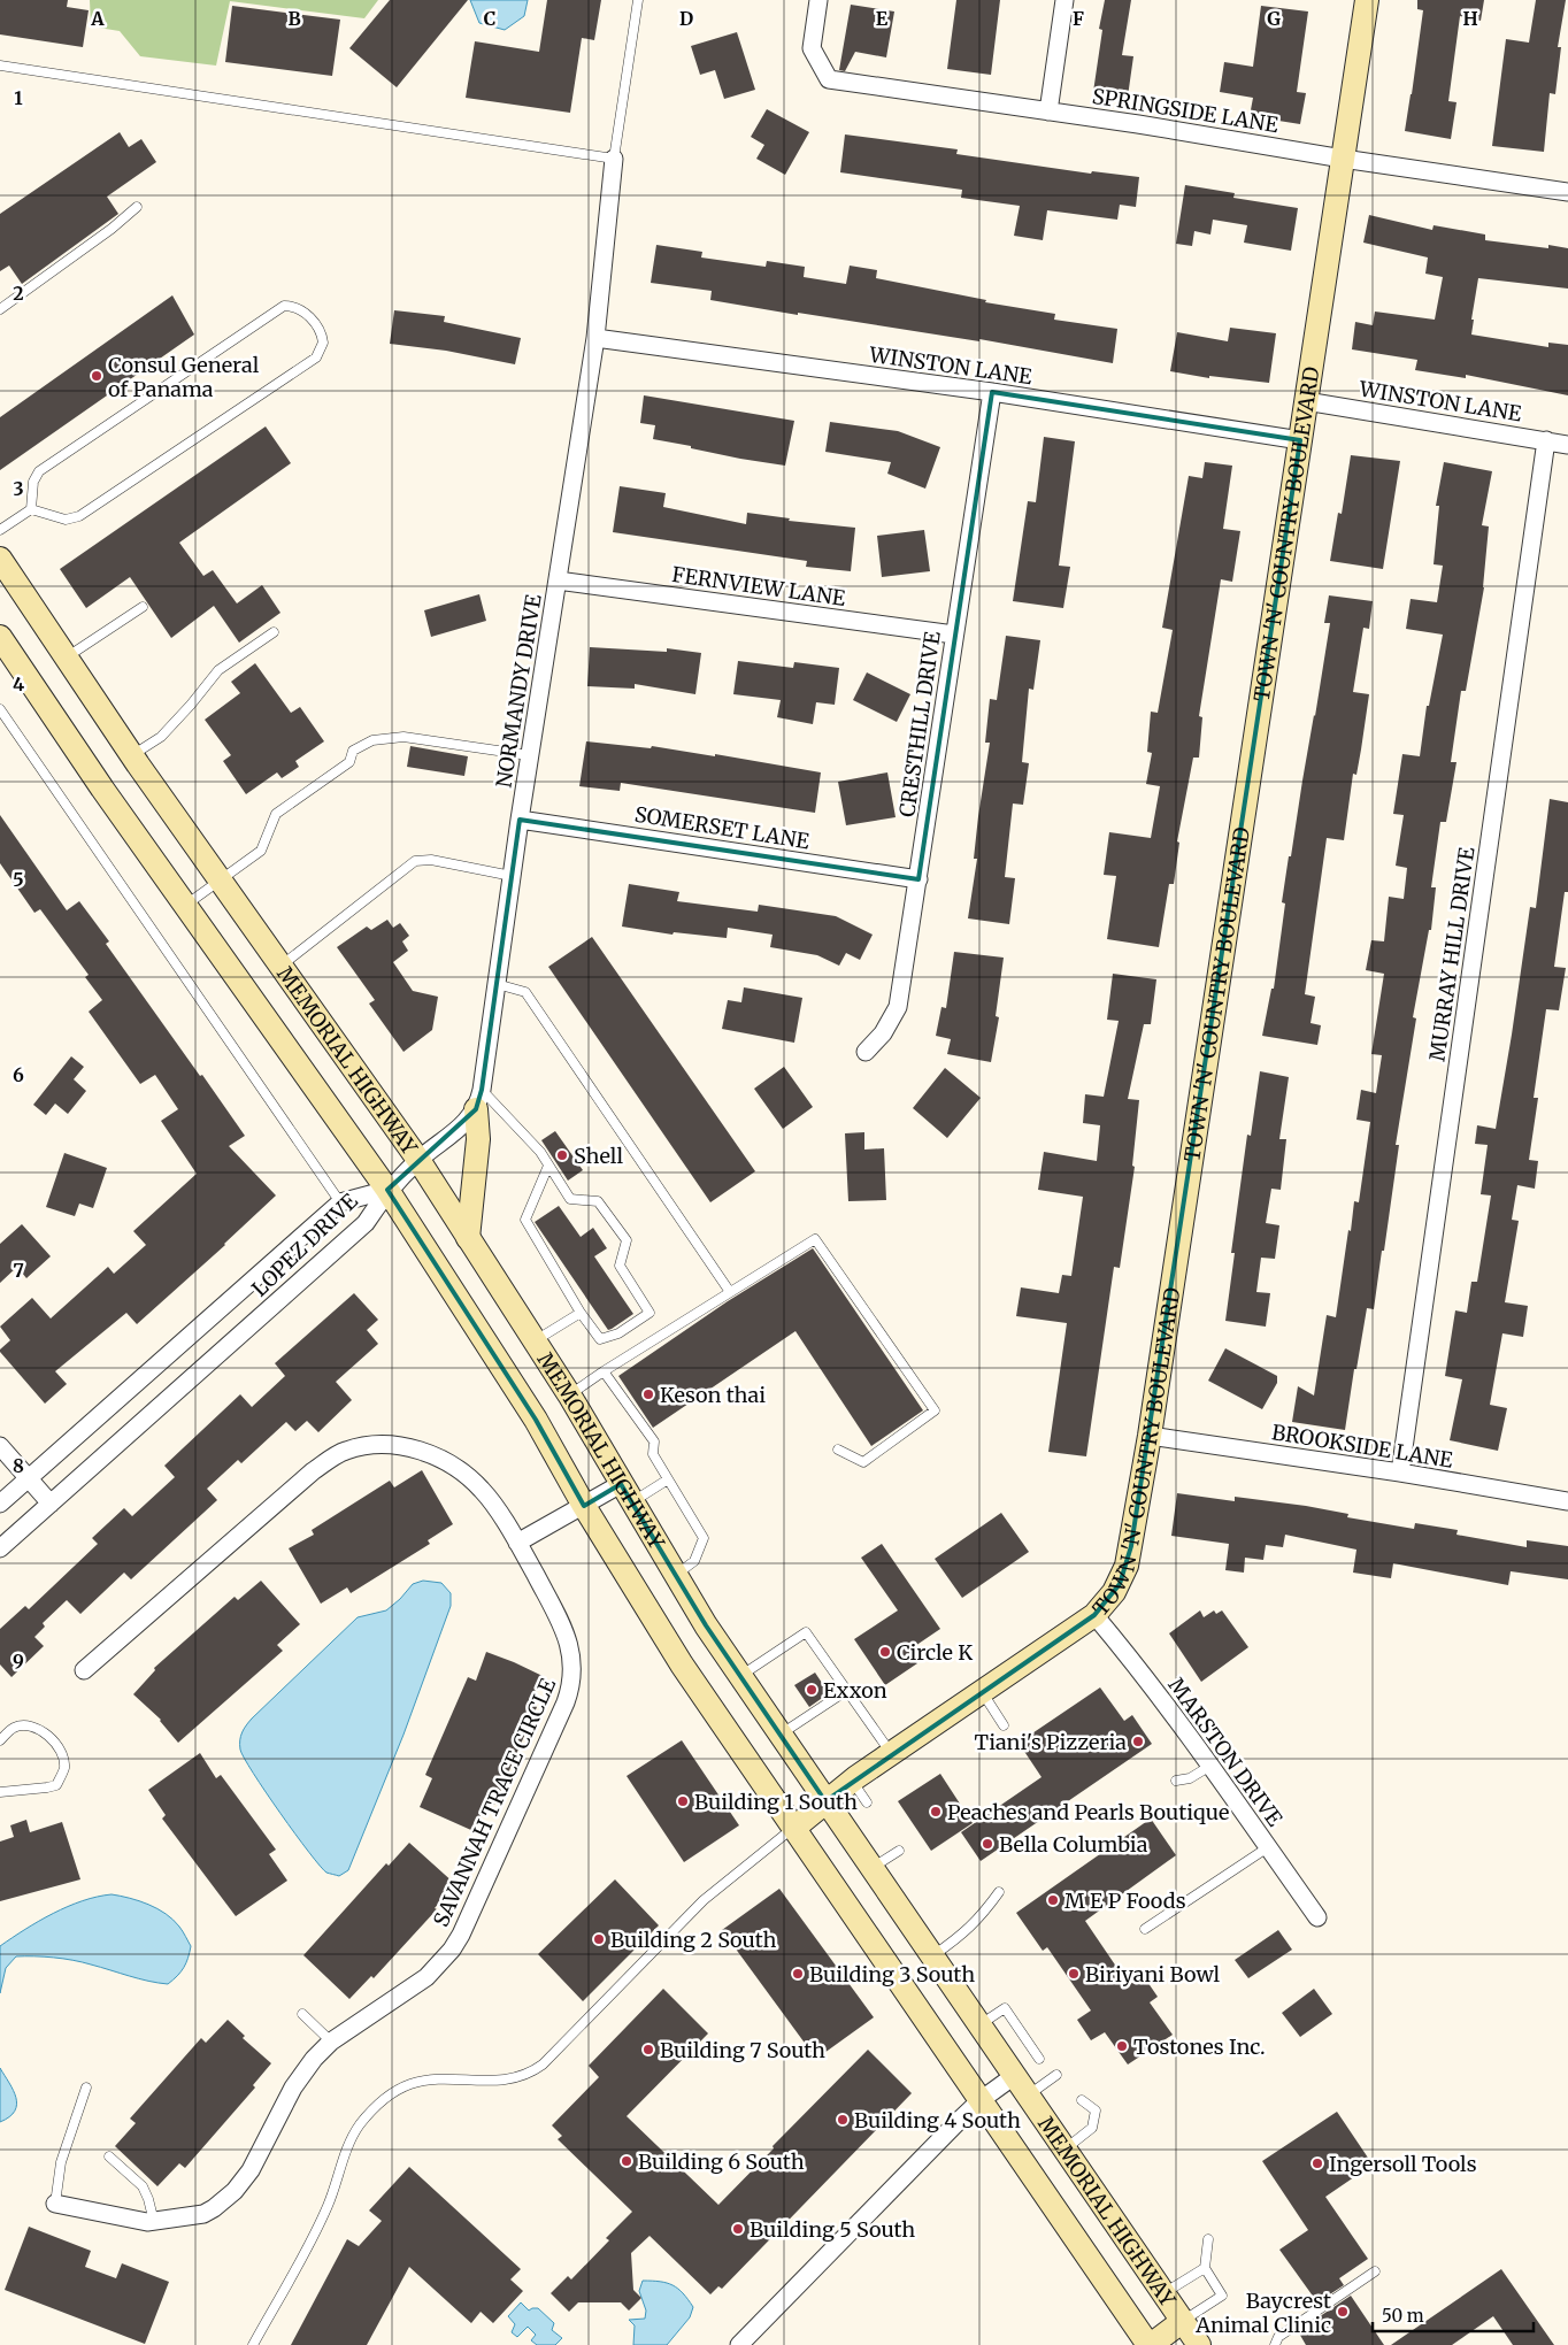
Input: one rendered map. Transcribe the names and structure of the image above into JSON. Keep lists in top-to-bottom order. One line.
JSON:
{"streets":{"main road":["TOWN 'N' COUNTRY BOULEVARD","MEMORIAL HIGHWAY"],"street":["SPRINGSIDE LANE","WINSTON LANE","FERNVIEW LANE","NORMANDY DRIVE","CRESTHILL DRIVE","SOMERSET LANE","MURRAY HILL DRIVE","LOPEZ DRIVE","BROOKSIDE LANE","MARSTON DRIVE","SAVANNAH TRACE CIRCLE"]},"crossings":[["SPRINGSIDE LANE","TOWN 'N' COUNTRY BOULEVARD"],["WINSTON LANE","TOWN 'N' COUNTRY BOULEVARD"],["WINSTON LANE","NORMANDY DRIVE"],["WINSTON LANE","CRESTHILL DRIVE"],["WINSTON LANE","MURRAY HILL DRIVE"],["TOWN 'N' COUNTRY BOULEVARD","MEMORIAL HIGHWAY"],["TOWN 'N' COUNTRY BOULEVARD","BROOKSIDE LANE"],["TOWN 'N' COUNTRY BOULEVARD","MARSTON DRIVE"],["FERNVIEW LANE","NORMANDY DRIVE"],["FERNVIEW LANE","CRESTHILL DRIVE"],["NORMANDY DRIVE","SOMERSET LANE"],["CRESTHILL DRIVE","SOMERSET LANE"],["MURRAY HILL DRIVE","BROOKSIDE LANE"],["MEMORIAL HIGHWAY","LOPEZ DRIVE"]],"places":["Consul General of Panama","Shell","Keson thai","Circle K","Exxon","Tiani's Pizzeria","Building 1 South","Peaches and Pearls Boutique","Bella Columbia","M E P Foods","Building 2 South","Building 3 South","Biriyani Bowl","Tostones Inc.","Building 7 South","Building 4 South","Building 6 South","Ingersoll Tools","Building 5 South","Baycrest Animal Clinic"],"scale_bar":"50 m","grid":{"columns":["A","B","C","D","E","F","G","H"],"rows":["1","2","3","4","5","6","7","8","9"]}}
